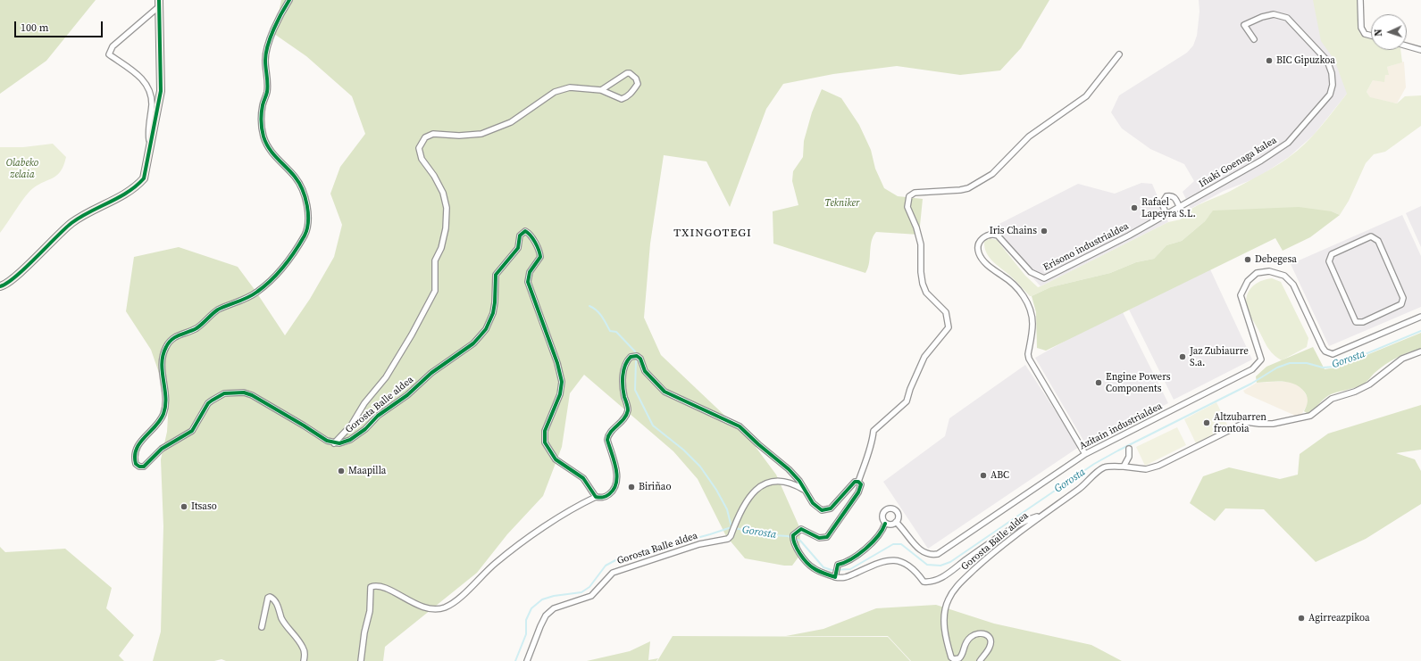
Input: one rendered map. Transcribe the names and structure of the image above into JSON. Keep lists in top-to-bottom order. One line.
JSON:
{"streets":{"street":["Iñaki Goenaga kalea","Erisono industrialdea","Gorosta Balle aldea","Azitain industrialdea"]},"crossings":[["Iñaki Goenaga kalea","Erisono industrialdea"],["Erisono industrialdea","Azitain industrialdea"]],"districts":["TXINGOTEGI"],"water":["Gorosta"],"parks":["Olabeko zelaia","Tekniker"],"places":["BIC Gipuzkoa","Rafael Lapeyra S.L.","Iris Chains","Debegesa","Jaz Zubiaurre S.a.","Engine Powers Components","Altzubarren frontoia","Maapilla","ABC","Biriñao","Itsaso","Agirreazpikoa"],"scale_bar":"100 m","north":"left"}
